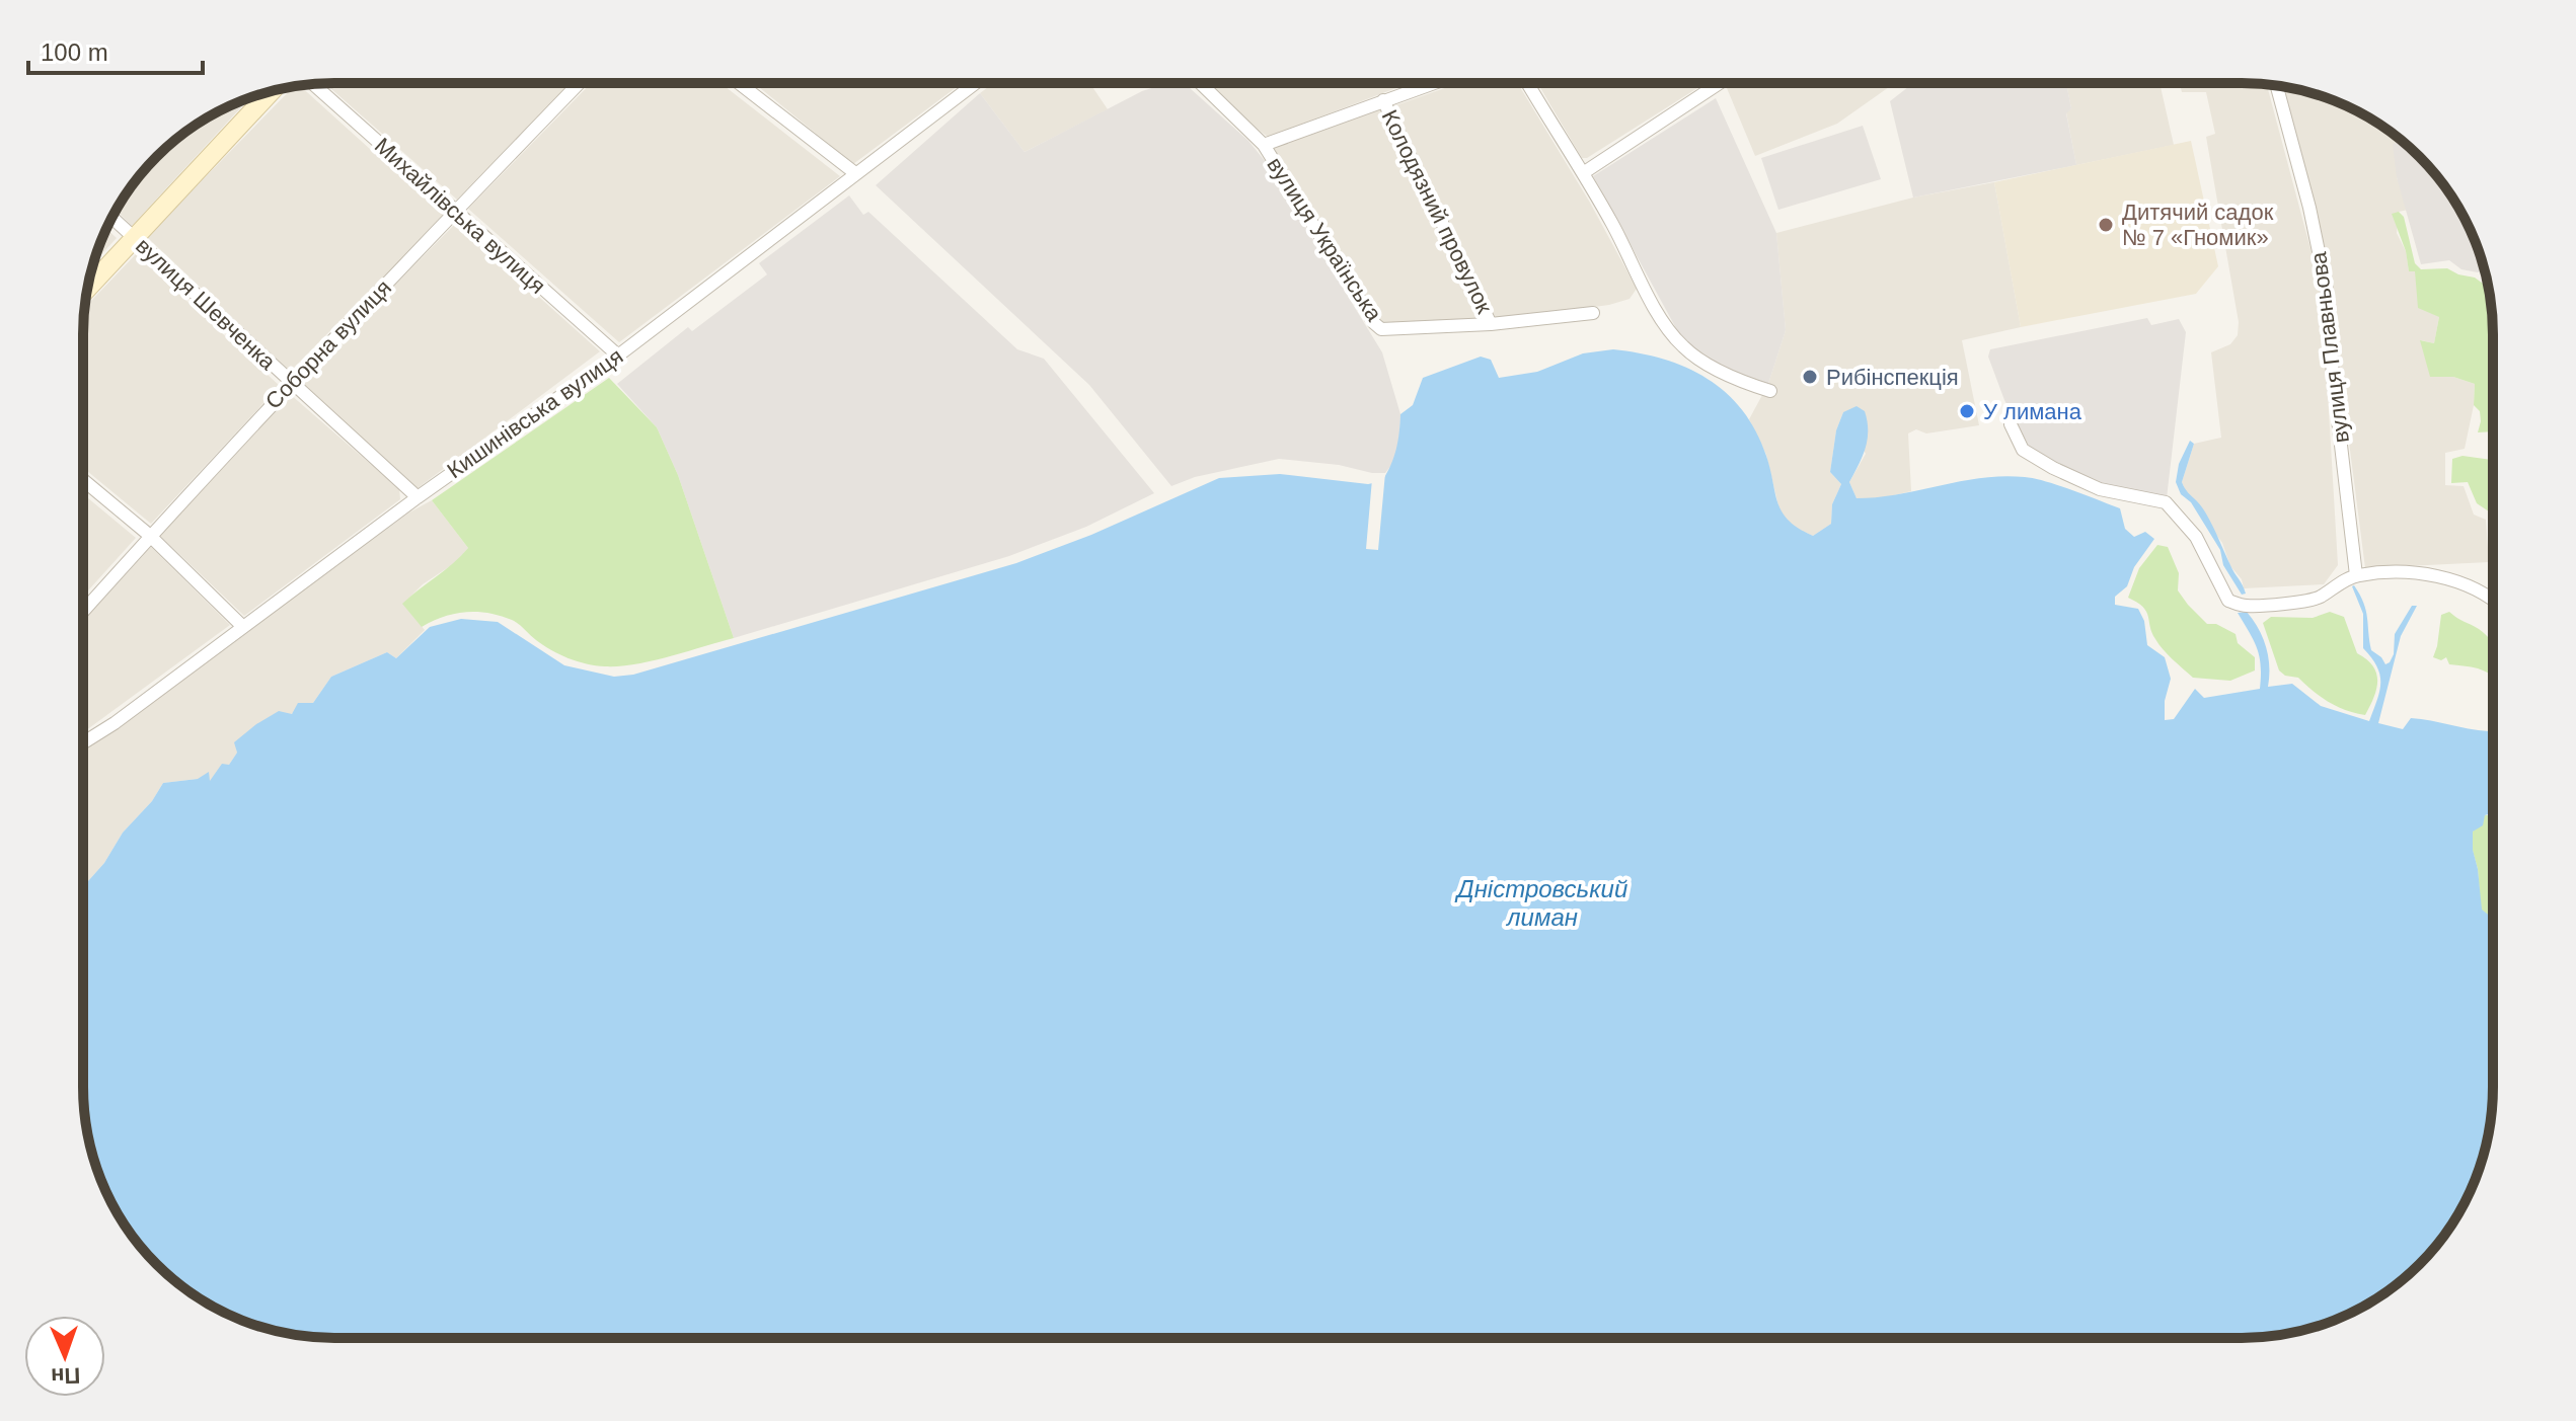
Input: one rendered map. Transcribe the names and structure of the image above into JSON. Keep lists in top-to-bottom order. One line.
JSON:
{"streets":{"street":["Колодязний провулок","Михайлівська вулиця","вулиця Українська","вулиця Шевченка","Соборна вулиця","вулиця Плавньова","Кишинівська вулиця"]},"crossings":[["Колодязний провулок","вулиця Українська"],["Михайлівська вулиця","Соборна вулиця"],["Михайлівська вулиця","Кишинівська вулиця"],["вулиця Шевченка","Соборна вулиця"],["вулиця Шевченка","Кишинівська вулиця"]],"water":["Дністровський лиман"],"places":["Дитячий садок № 7 «Гномик»","Рибінспекція","У лимана"],"scale_bar":"100 m","north":"bottom"}
